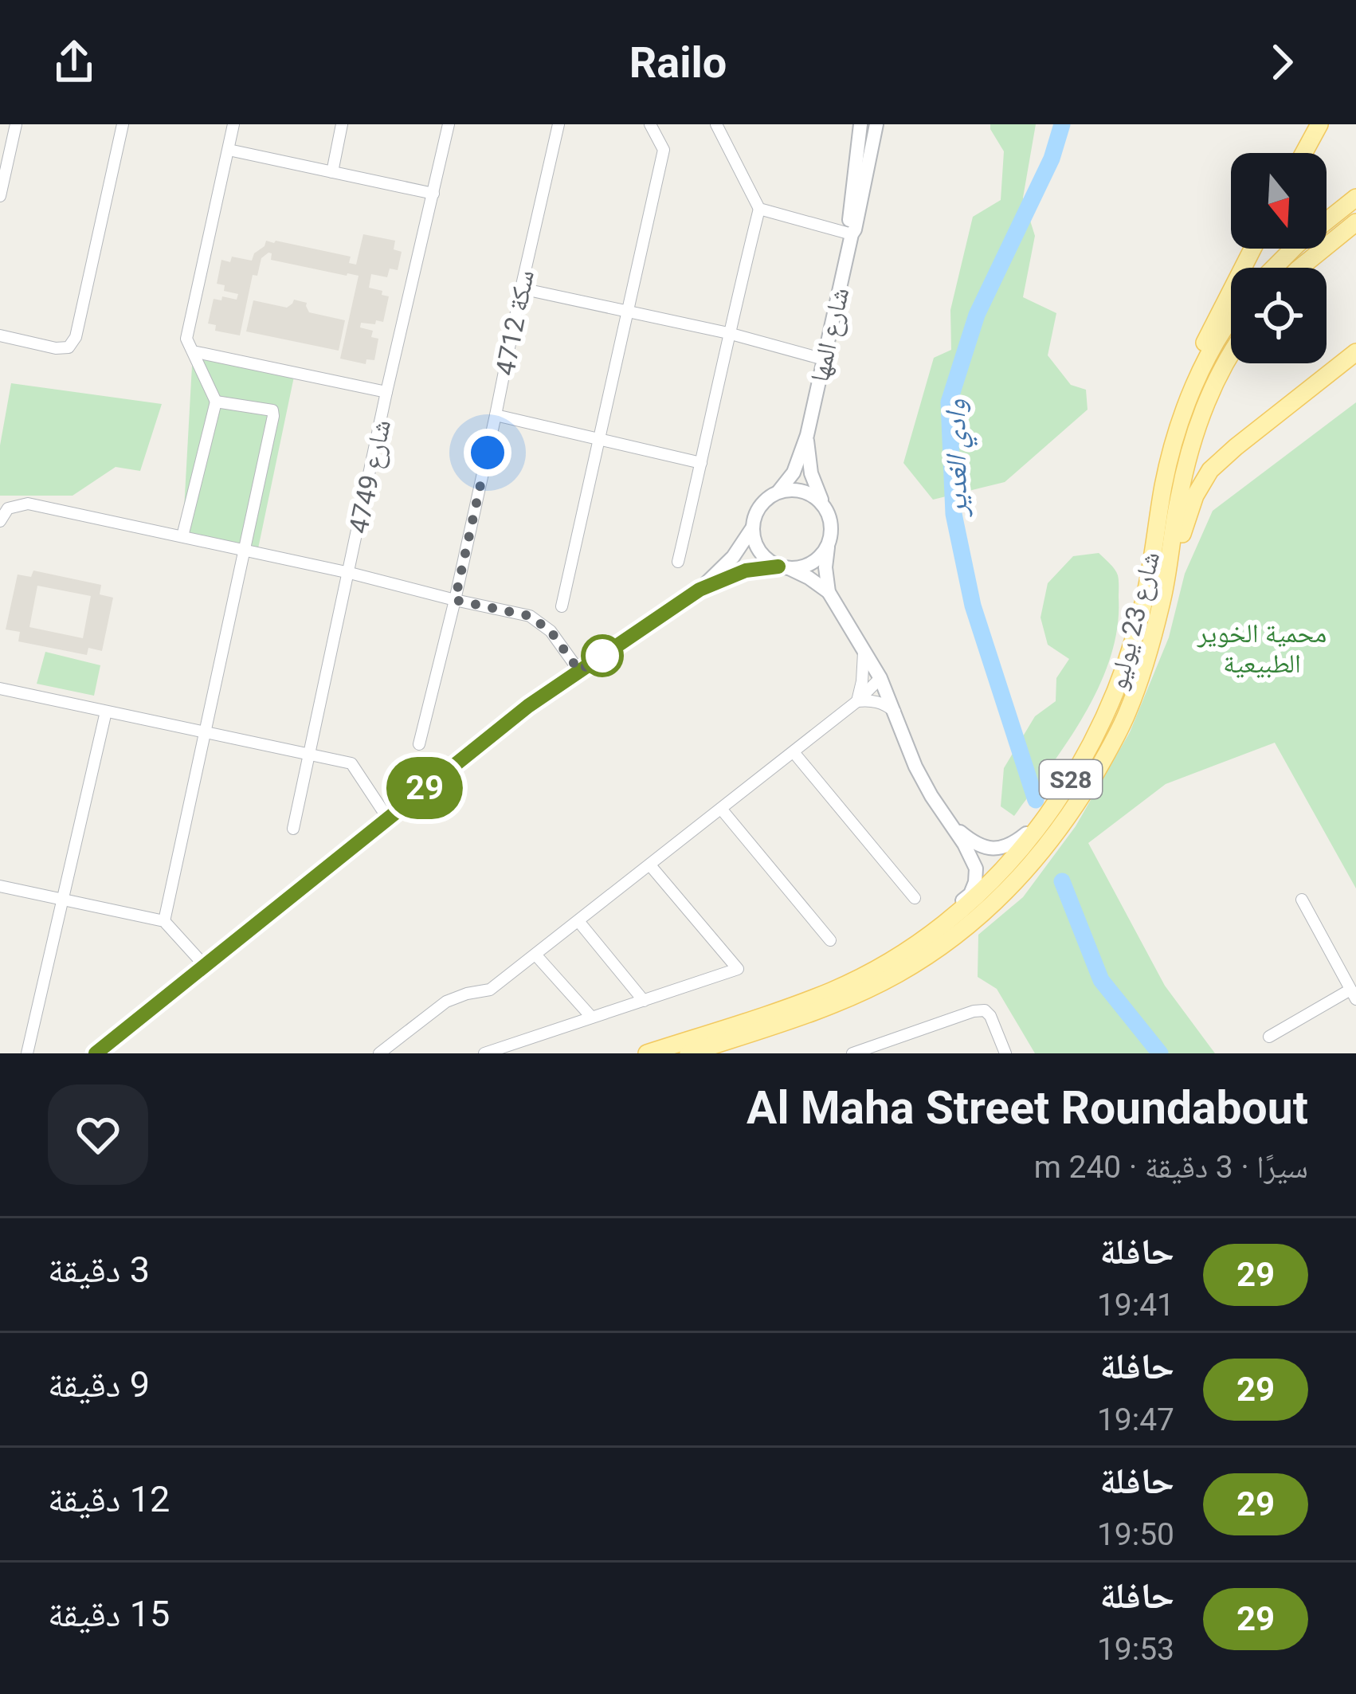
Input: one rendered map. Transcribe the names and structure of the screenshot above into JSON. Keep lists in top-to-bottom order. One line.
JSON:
{"streets":{"main road":["شارع 23 يوليو","S28"],"street":["سكة 4712","شارع المها","4749 شارع"]},"water":["وادي الغدير"],"parks":["محمية الخوير الطبيعية"],"lines":["bus line 29"],"north":"bottom","page":{"header":"Railo","on_map":"29","heading":["Al Maha Street Roundabout","سيرًا · 3 دقيقة · 240 m"],"list":[{"mark":"29","name":"حافلة","note":"19:41","value":"3 دقيقة"},{"mark":"29","name":"حافلة","note":"19:47","value":"9 دقيقة"},{"mark":"29","name":"حافلة","note":"19:50","value":"12 دقيقة"},{"mark":"29","name":"حافلة","note":"19:53","value":"15 دقيقة"}]}}
